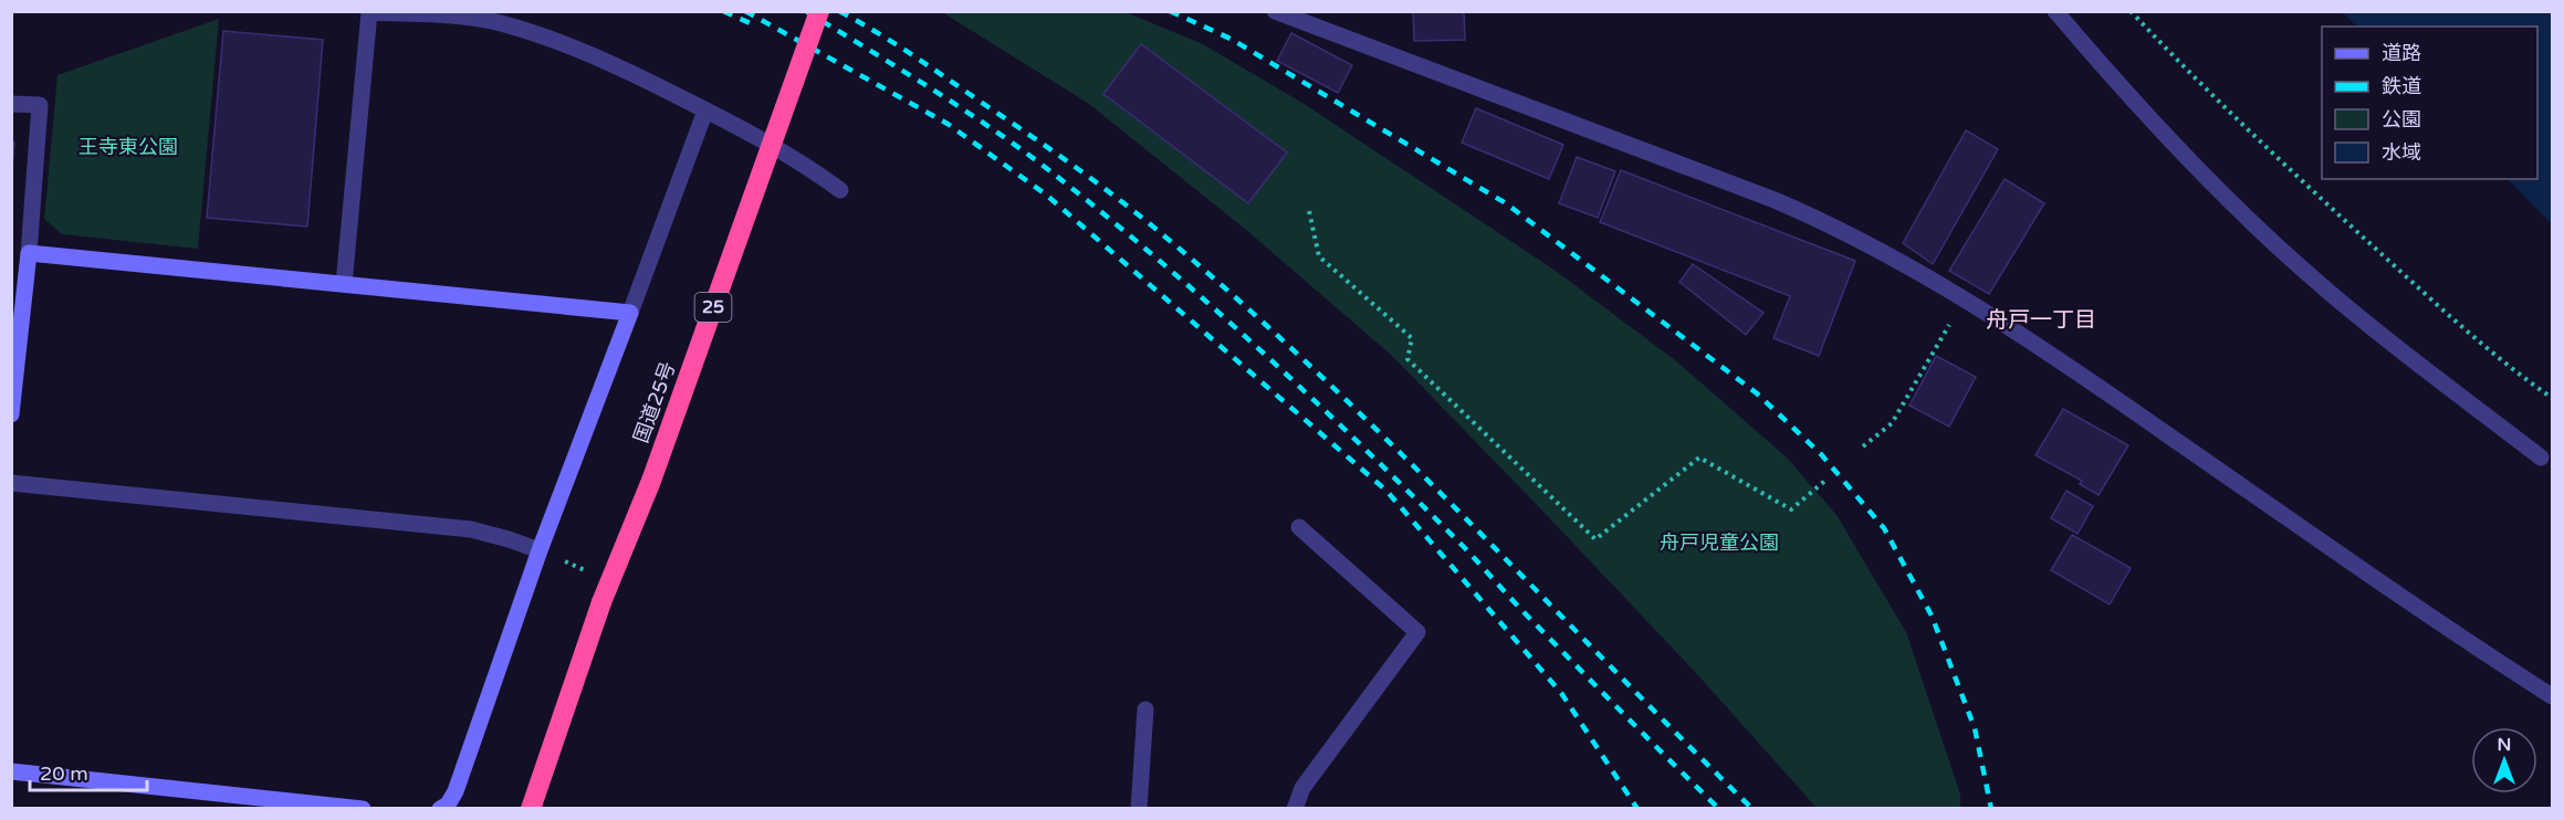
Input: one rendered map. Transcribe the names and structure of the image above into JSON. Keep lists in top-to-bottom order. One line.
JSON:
{"streets":{"highway":["25","国道25号"]},"districts":["舟戸一丁目"],"parks":["王寺東公園","舟戸児童公園"],"legend":["道路","鉄道","公園","水域"],"scale_bar":"20 m","north":"top"}
